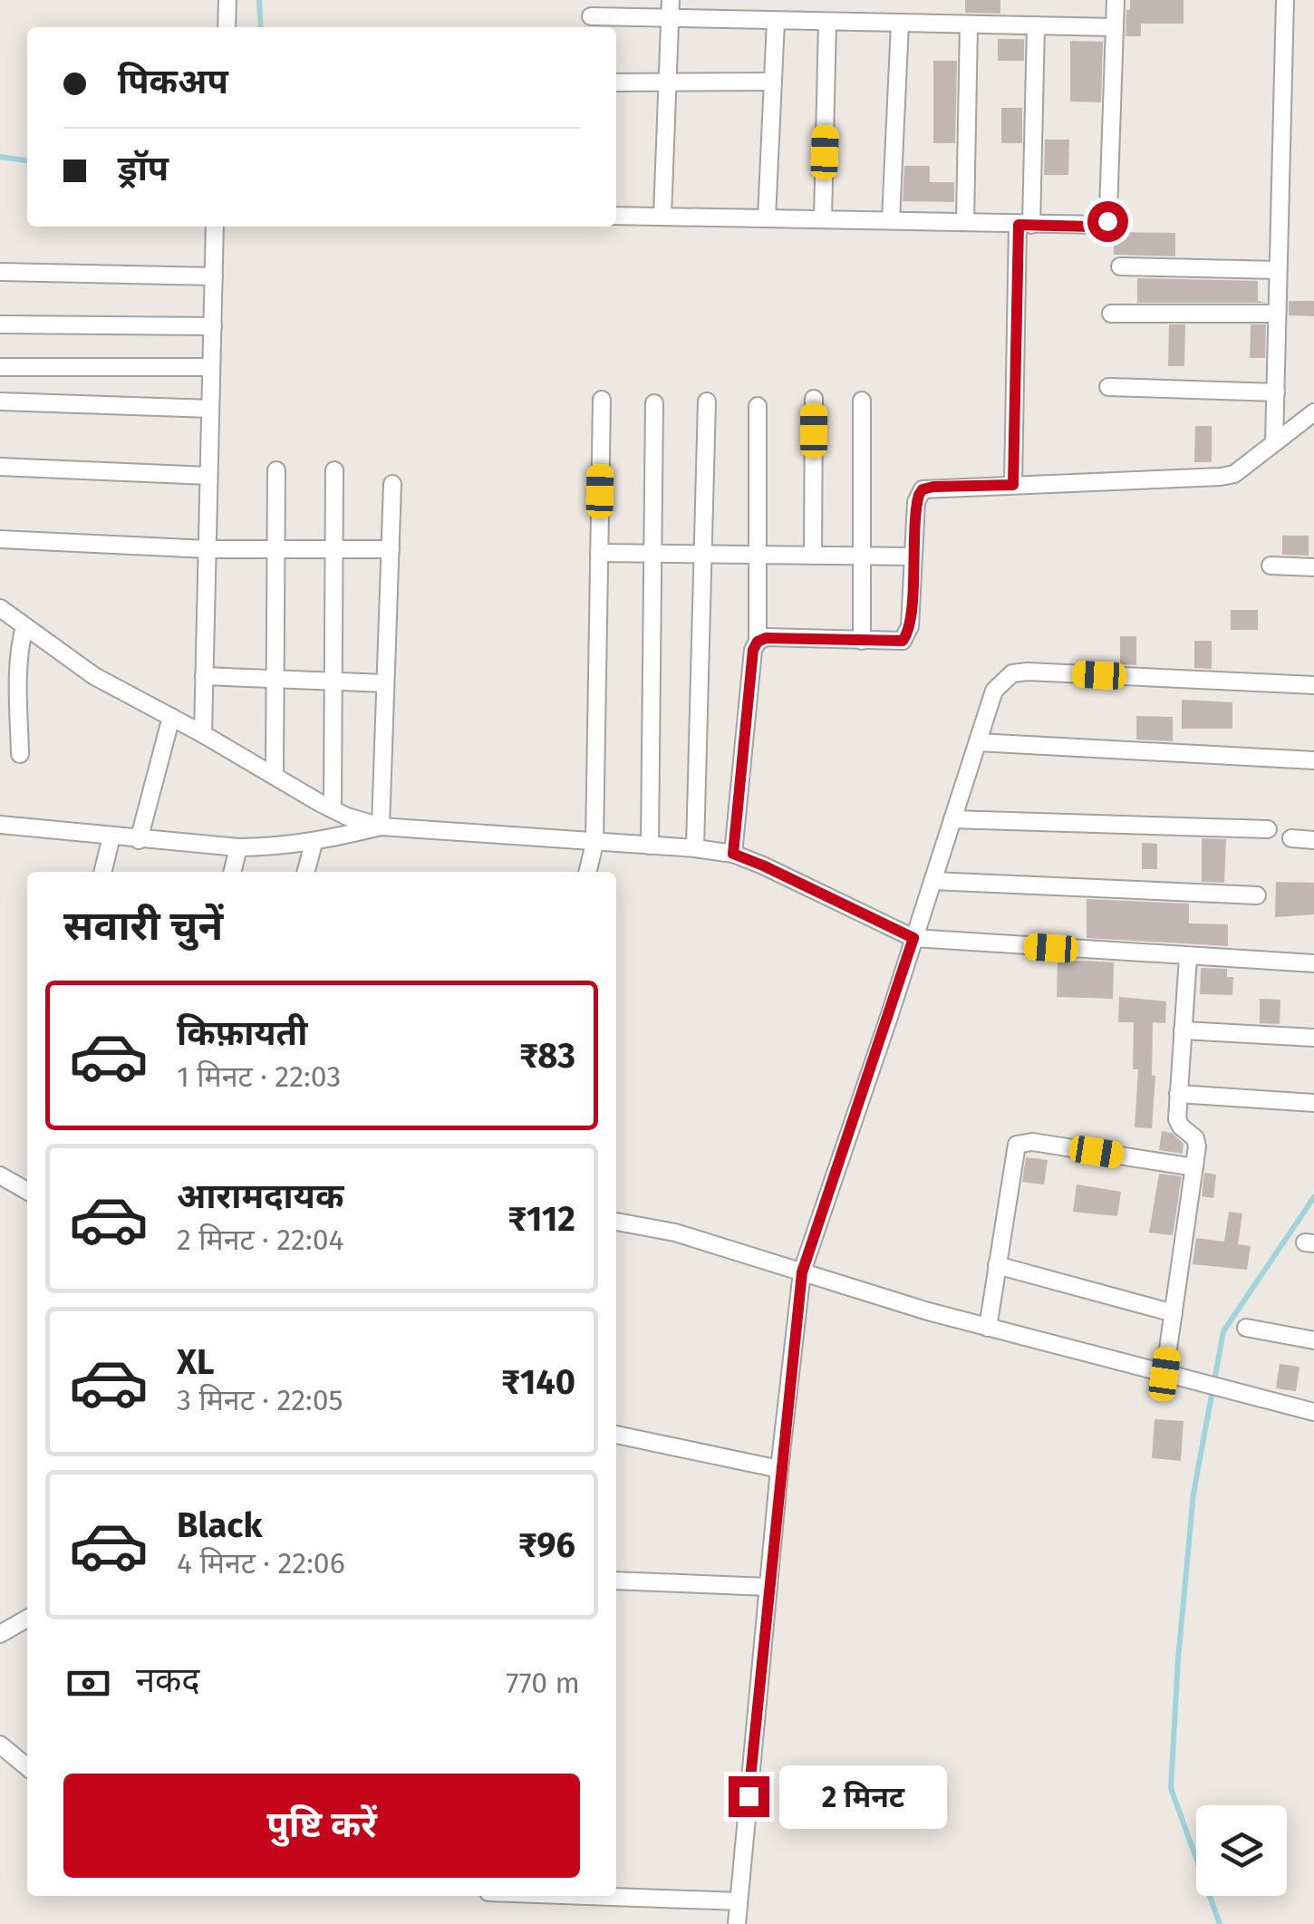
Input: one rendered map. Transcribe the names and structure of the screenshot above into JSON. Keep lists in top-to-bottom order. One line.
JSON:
{"page":{"banner":["पिकअप","ड्रॉप"],"heading":"सवारी चुनें","list":[{"name":"किफ़ायती","note":"1 मिनट · 22:03","value":"₹83"},{"name":"आरामदायक","note":"2 मिनट · 22:04","value":"₹112"},{"name":"XL","note":"3 मिनट · 22:05","value":"₹140"},{"name":"Black","note":"4 मिनट · 22:06","value":"₹96"}],"pay":["नकद","770 m"],"buttons":"पुष्टि करें","bubble":"2 मिनट"}}
